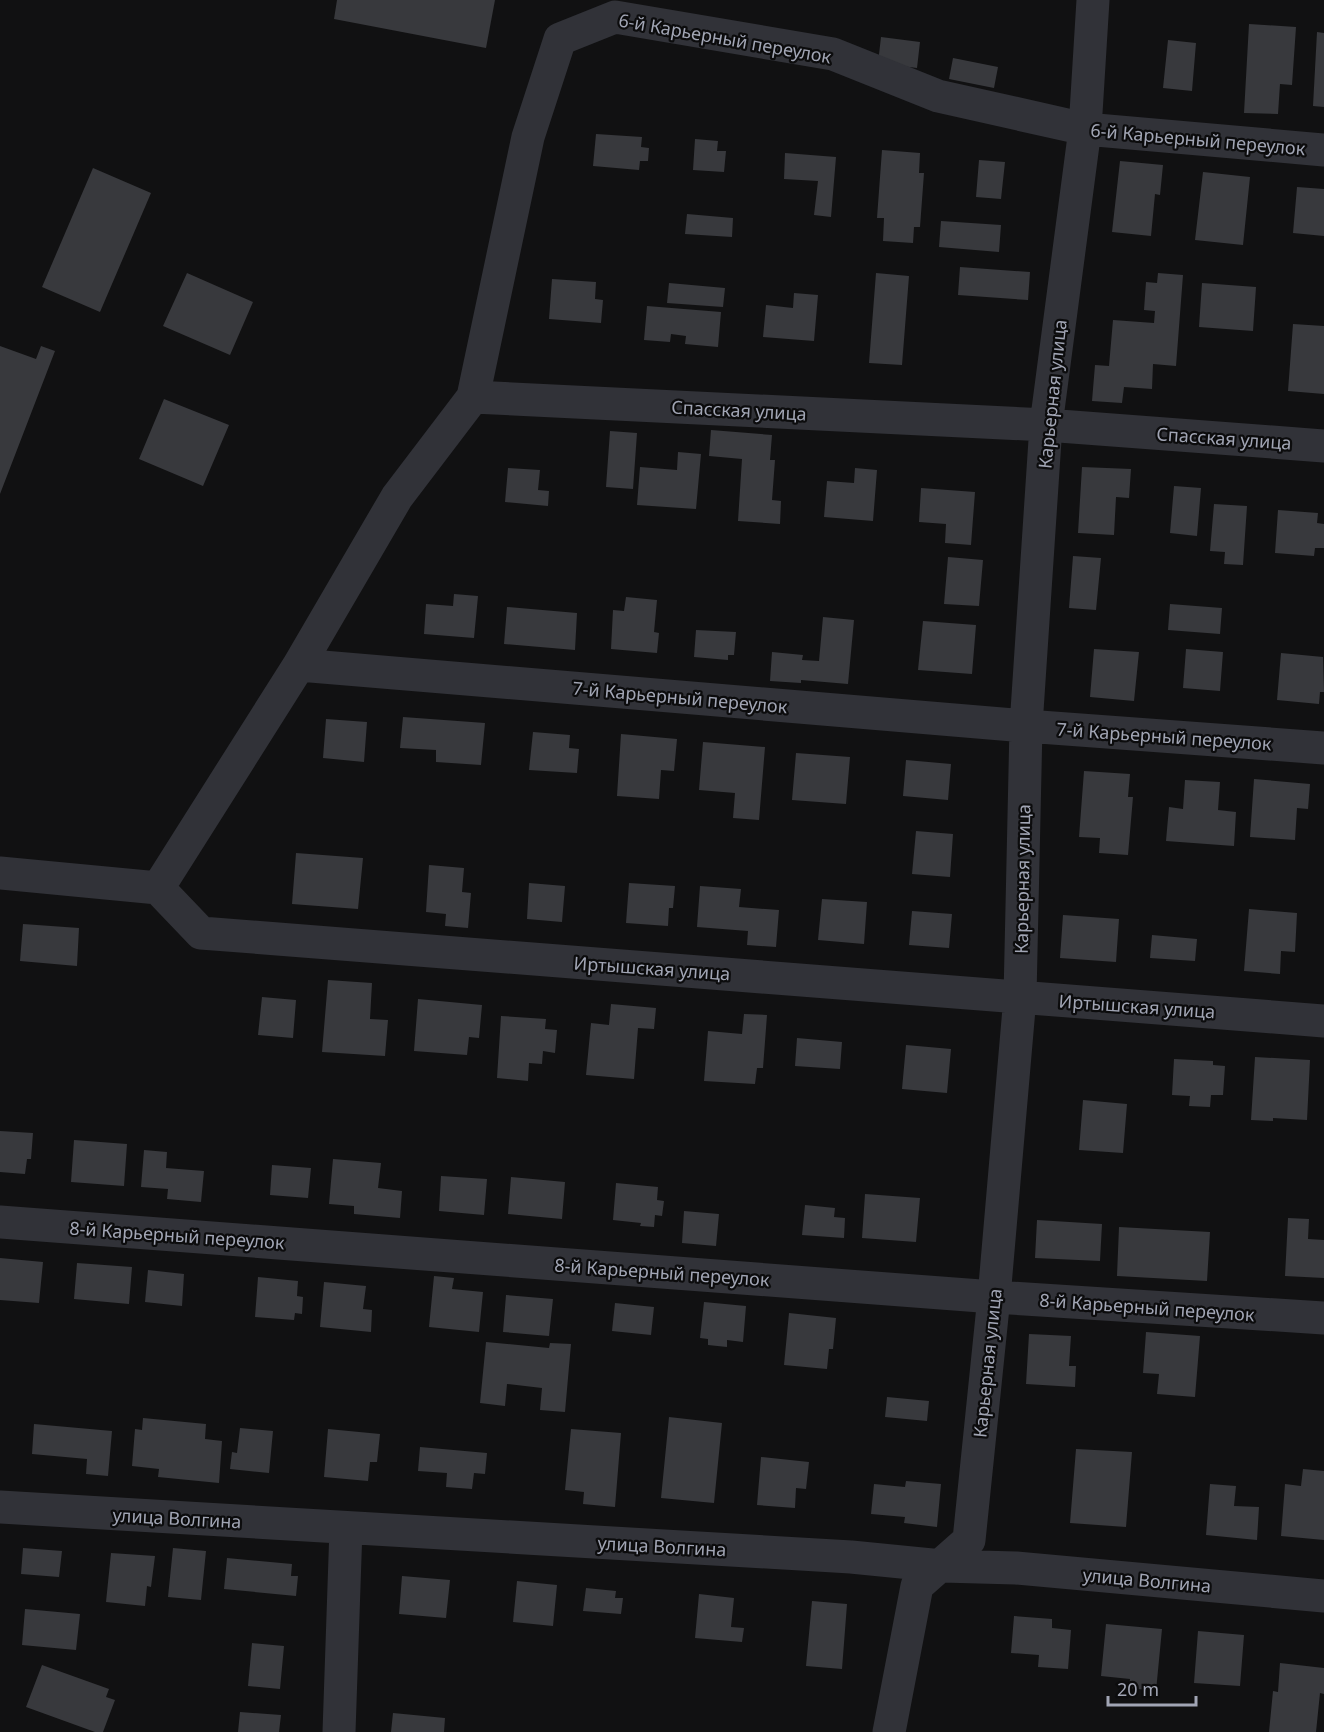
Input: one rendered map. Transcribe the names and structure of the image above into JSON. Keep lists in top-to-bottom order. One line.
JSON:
{"streets":{"street":["6-й Карьерный переулок","Карьерная улица","Спасская улица","7-й Карьерный переулок","Иртышская улица","8-й Карьерный переулок","улица Волгина"]},"crossings":[["6-й Карьерный переулок","Карьерная улица"],["6-й Карьерный переулок","Спасская улица"],["Карьерная улица","Спасская улица"],["Карьерная улица","7-й Карьерный переулок"],["Карьерная улица","Иртышская улица"],["Карьерная улица","8-й Карьерный переулок"],["Карьерная улица","улица Волгина"]],"scale_bar":"20 m"}
